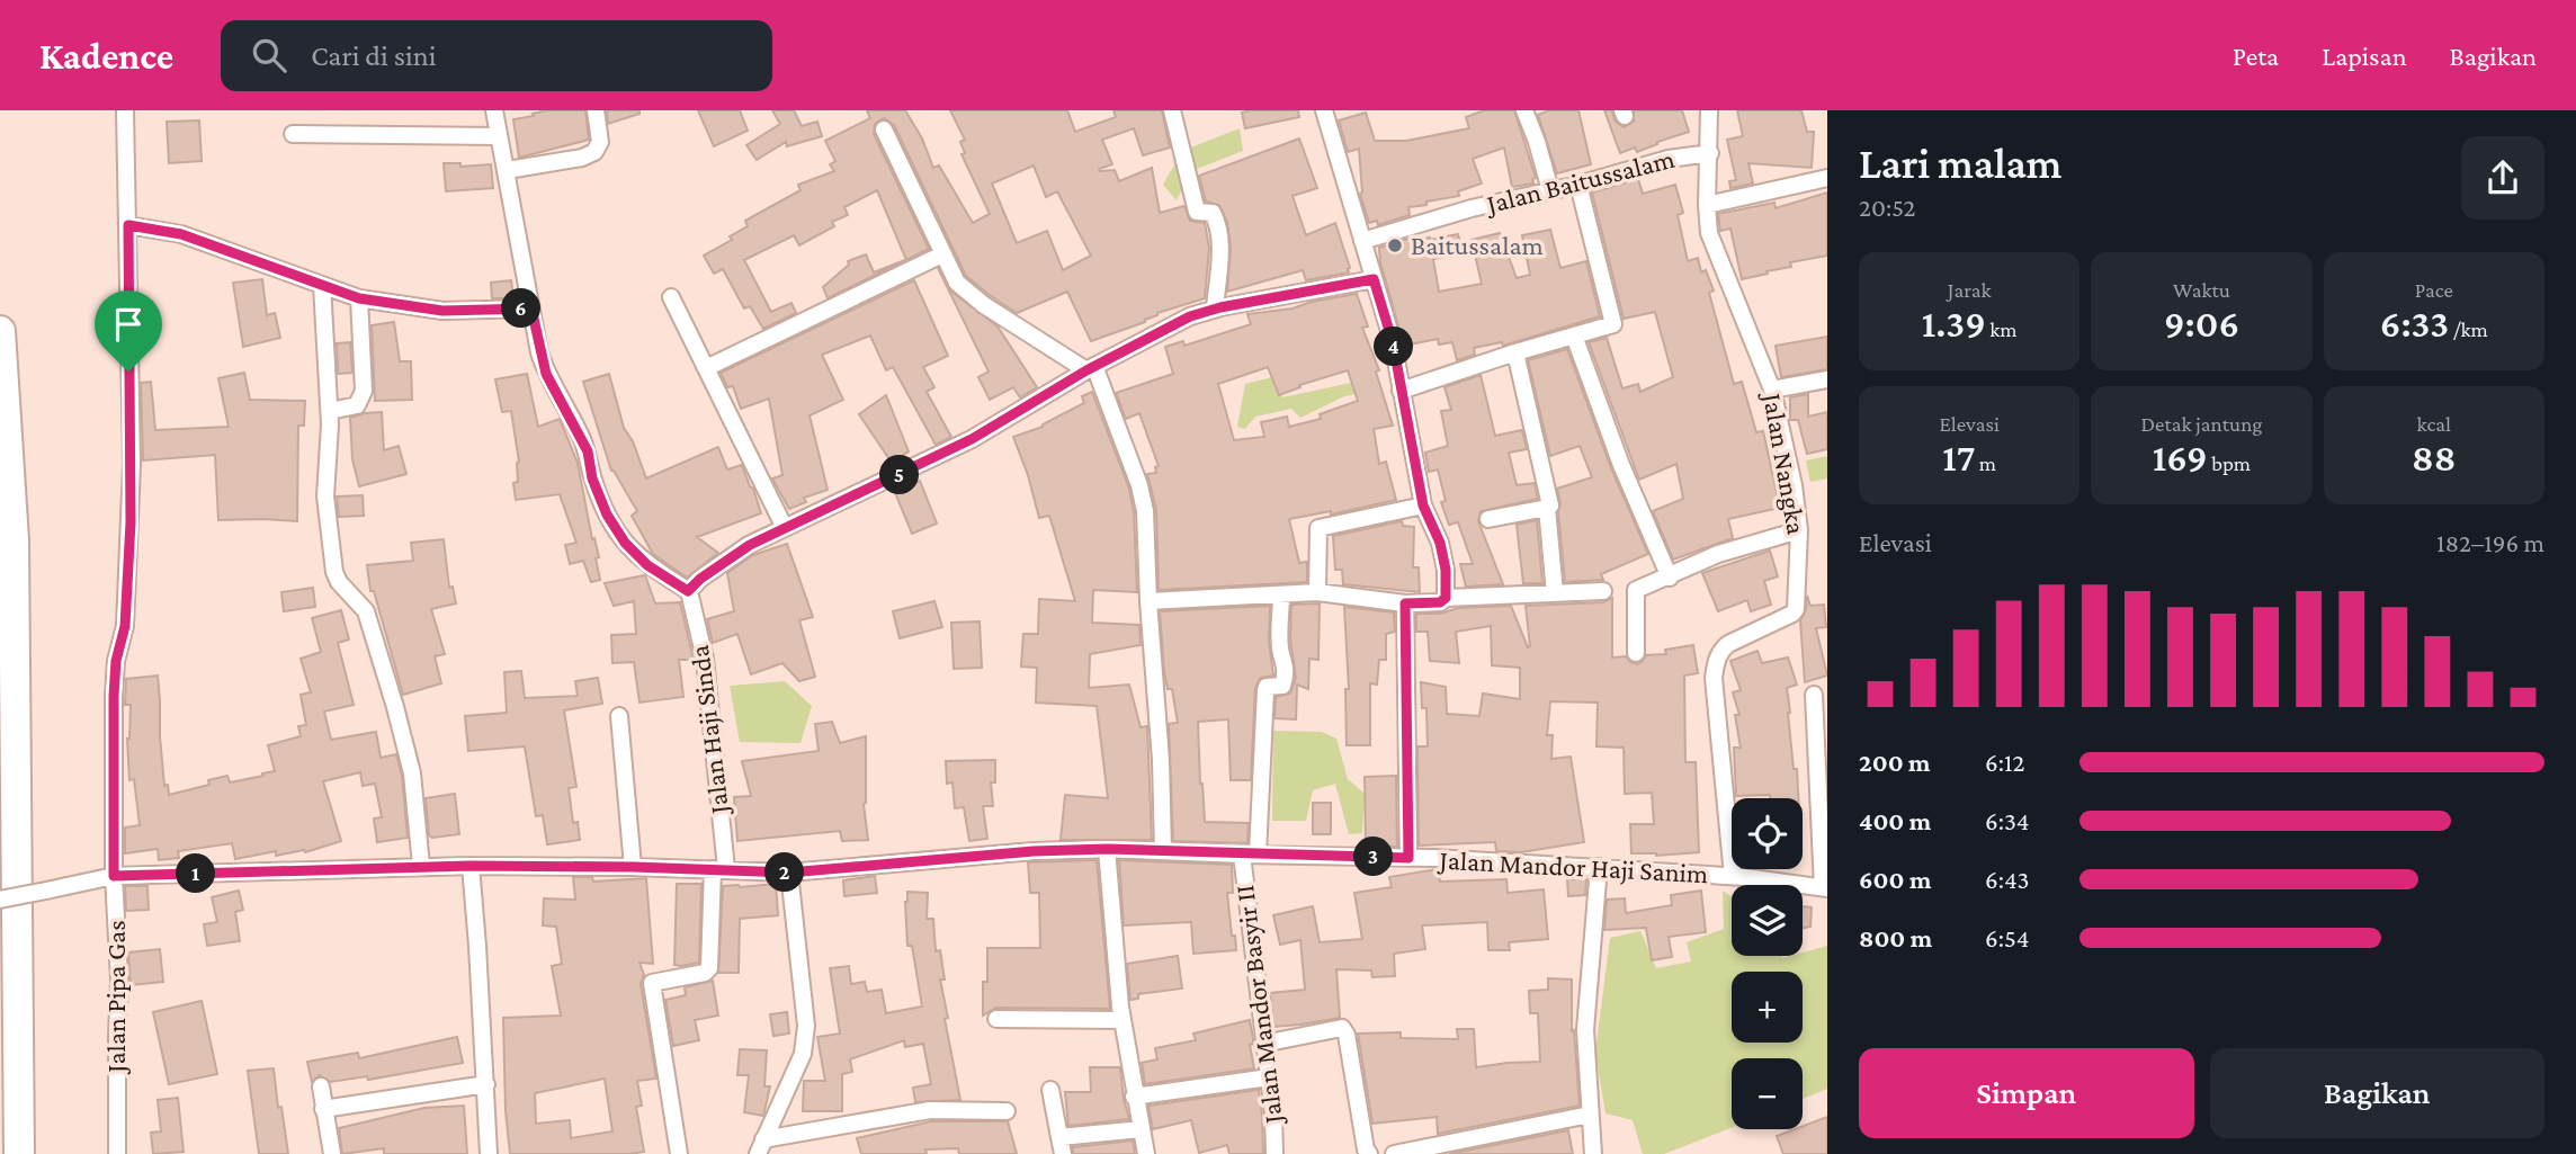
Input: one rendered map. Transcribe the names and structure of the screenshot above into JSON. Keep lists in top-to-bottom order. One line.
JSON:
{"streets":{"street":["Jalan Baitussalam","Jalan Nangka","Jalan Haji Sinda","Jalan Mandor Haji Sanim","Jalan Pipa Gas","Jalan Mandor Basyir II"]},"crossings":[["Jalan Baitussalam","Jalan Nangka"],["Jalan Nangka","Jalan Mandor Haji Sanim"],["Jalan Haji Sinda","Jalan Mandor Haji Sanim"],["Jalan Mandor Haji Sanim","Jalan Pipa Gas"],["Jalan Mandor Haji Sanim","Jalan Mandor Basyir II"]],"places":["Baitussalam"],"page":{"header":"Kadence","search":"Cari di sini","nav":["Peta","Lapisan","Bagikan"],"heading":["Lari malam","20:52"],"stats":[["Jarak","1.39 km"],["Waktu","9:06"],["Pace","6:33 /km"],["Elevasi","17 m"],["Detak jantung","169 bpm"],["kcal","88"]],"pins":["6","4","5","3","2","1"],"chart":["Elevasi","182–196 m"],"list":[{"name":"200 m","note":"6:12"},{"name":"400 m","note":"6:34"},{"name":"600 m","note":"6:43"},{"name":"800 m","note":"6:54"}],"map_buttons":["+","−"],"buttons":["Simpan","Bagikan"]}}
